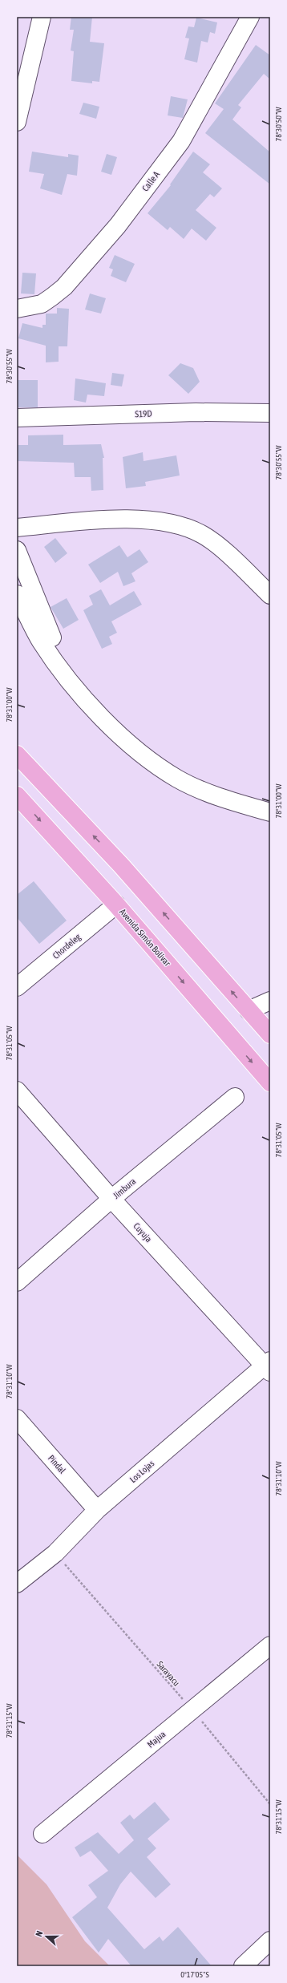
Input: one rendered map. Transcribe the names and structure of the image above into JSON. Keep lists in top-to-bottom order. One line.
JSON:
{"streets":{"highway":["Avenida Simón Bolívar"],"street":["Calle A","S19D","Chordeleg","Jimbura","Cuyuja","Pindal","Los Lojas","Majua"],"path":["Sarayacu"]},"crossings":[["Avenida Simón Bolívar","Chordeleg"],["Jimbura","Cuyuja"],["Cuyuja","Los Lojas"],["Pindal","Los Lojas"],["Los Lojas","Sarayacu"],["Sarayacu","Majua"]],"north":"left","coordinates":["78°30'50\"W","78°30'55\"W","78°31'00\"W","78°31'05\"W","78°31'10\"W","78°31'15\"W","0°17'05\"S"]}
